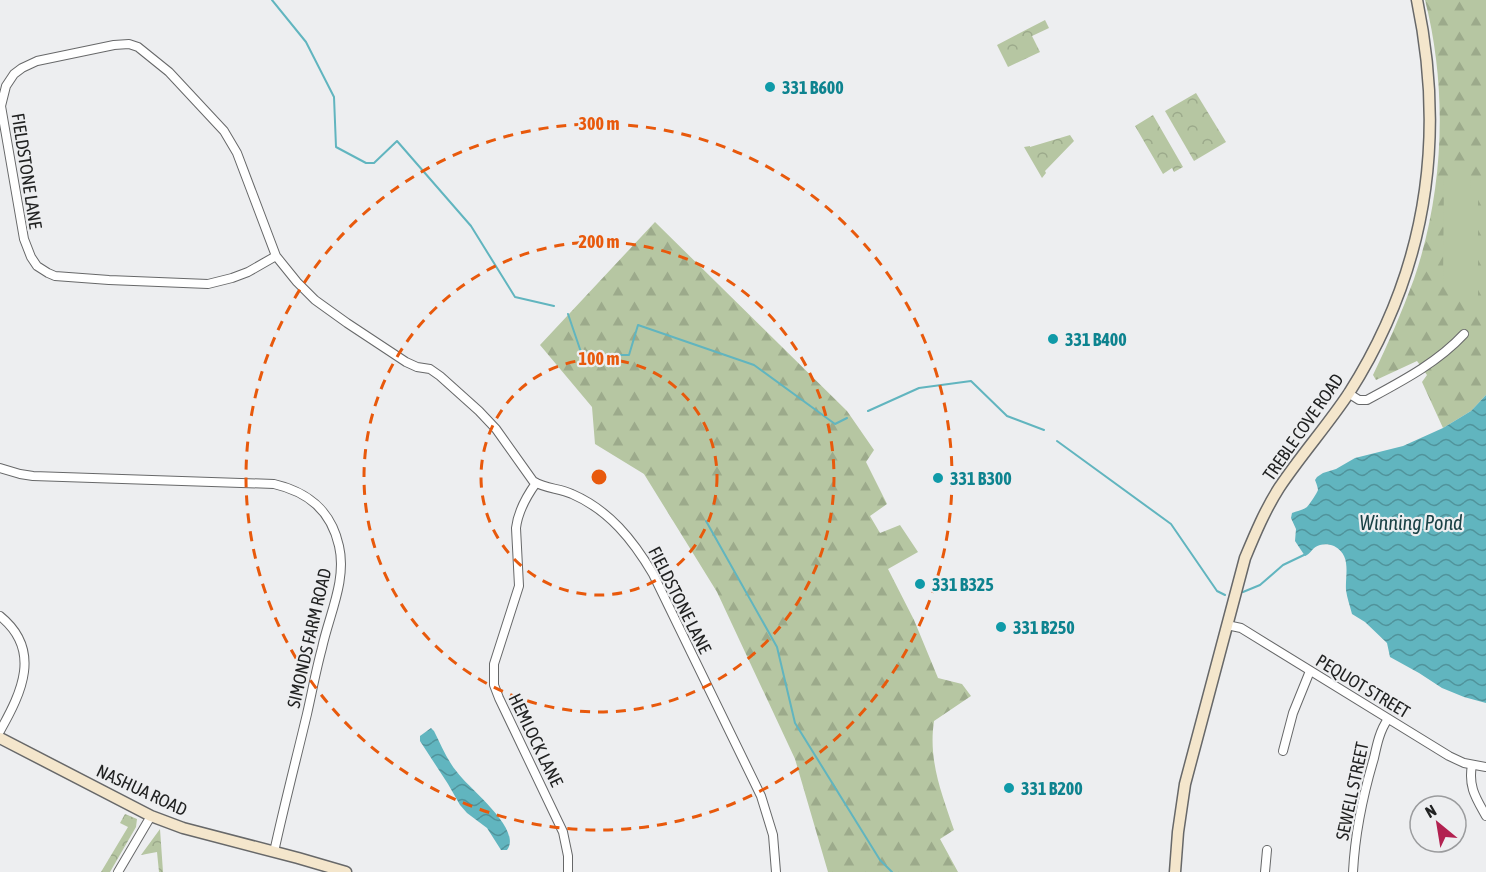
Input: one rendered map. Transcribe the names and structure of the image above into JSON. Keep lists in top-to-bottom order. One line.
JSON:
{"streets":{"main road":["TREBLE COVE ROAD","NASHUA ROAD"],"street":["FIELDSTONE LANE","SIMONDS FARM ROAD","PEQUOT STREET","HEMLOCK LANE","SEWELL STREET"]},"crossings":[["FIELDSTONE LANE","HEMLOCK LANE"],["TREBLE COVE ROAD","PEQUOT STREET"],["SIMONDS FARM ROAD","NASHUA ROAD"],["PEQUOT STREET","SEWELL STREET"]],"water":["Winning Pond"],"places":["331 B600","331 B400","331 B300","331 B325","331 B250","331 B200"],"north":"top left","rings":["300 m","200 m","100 m"]}
